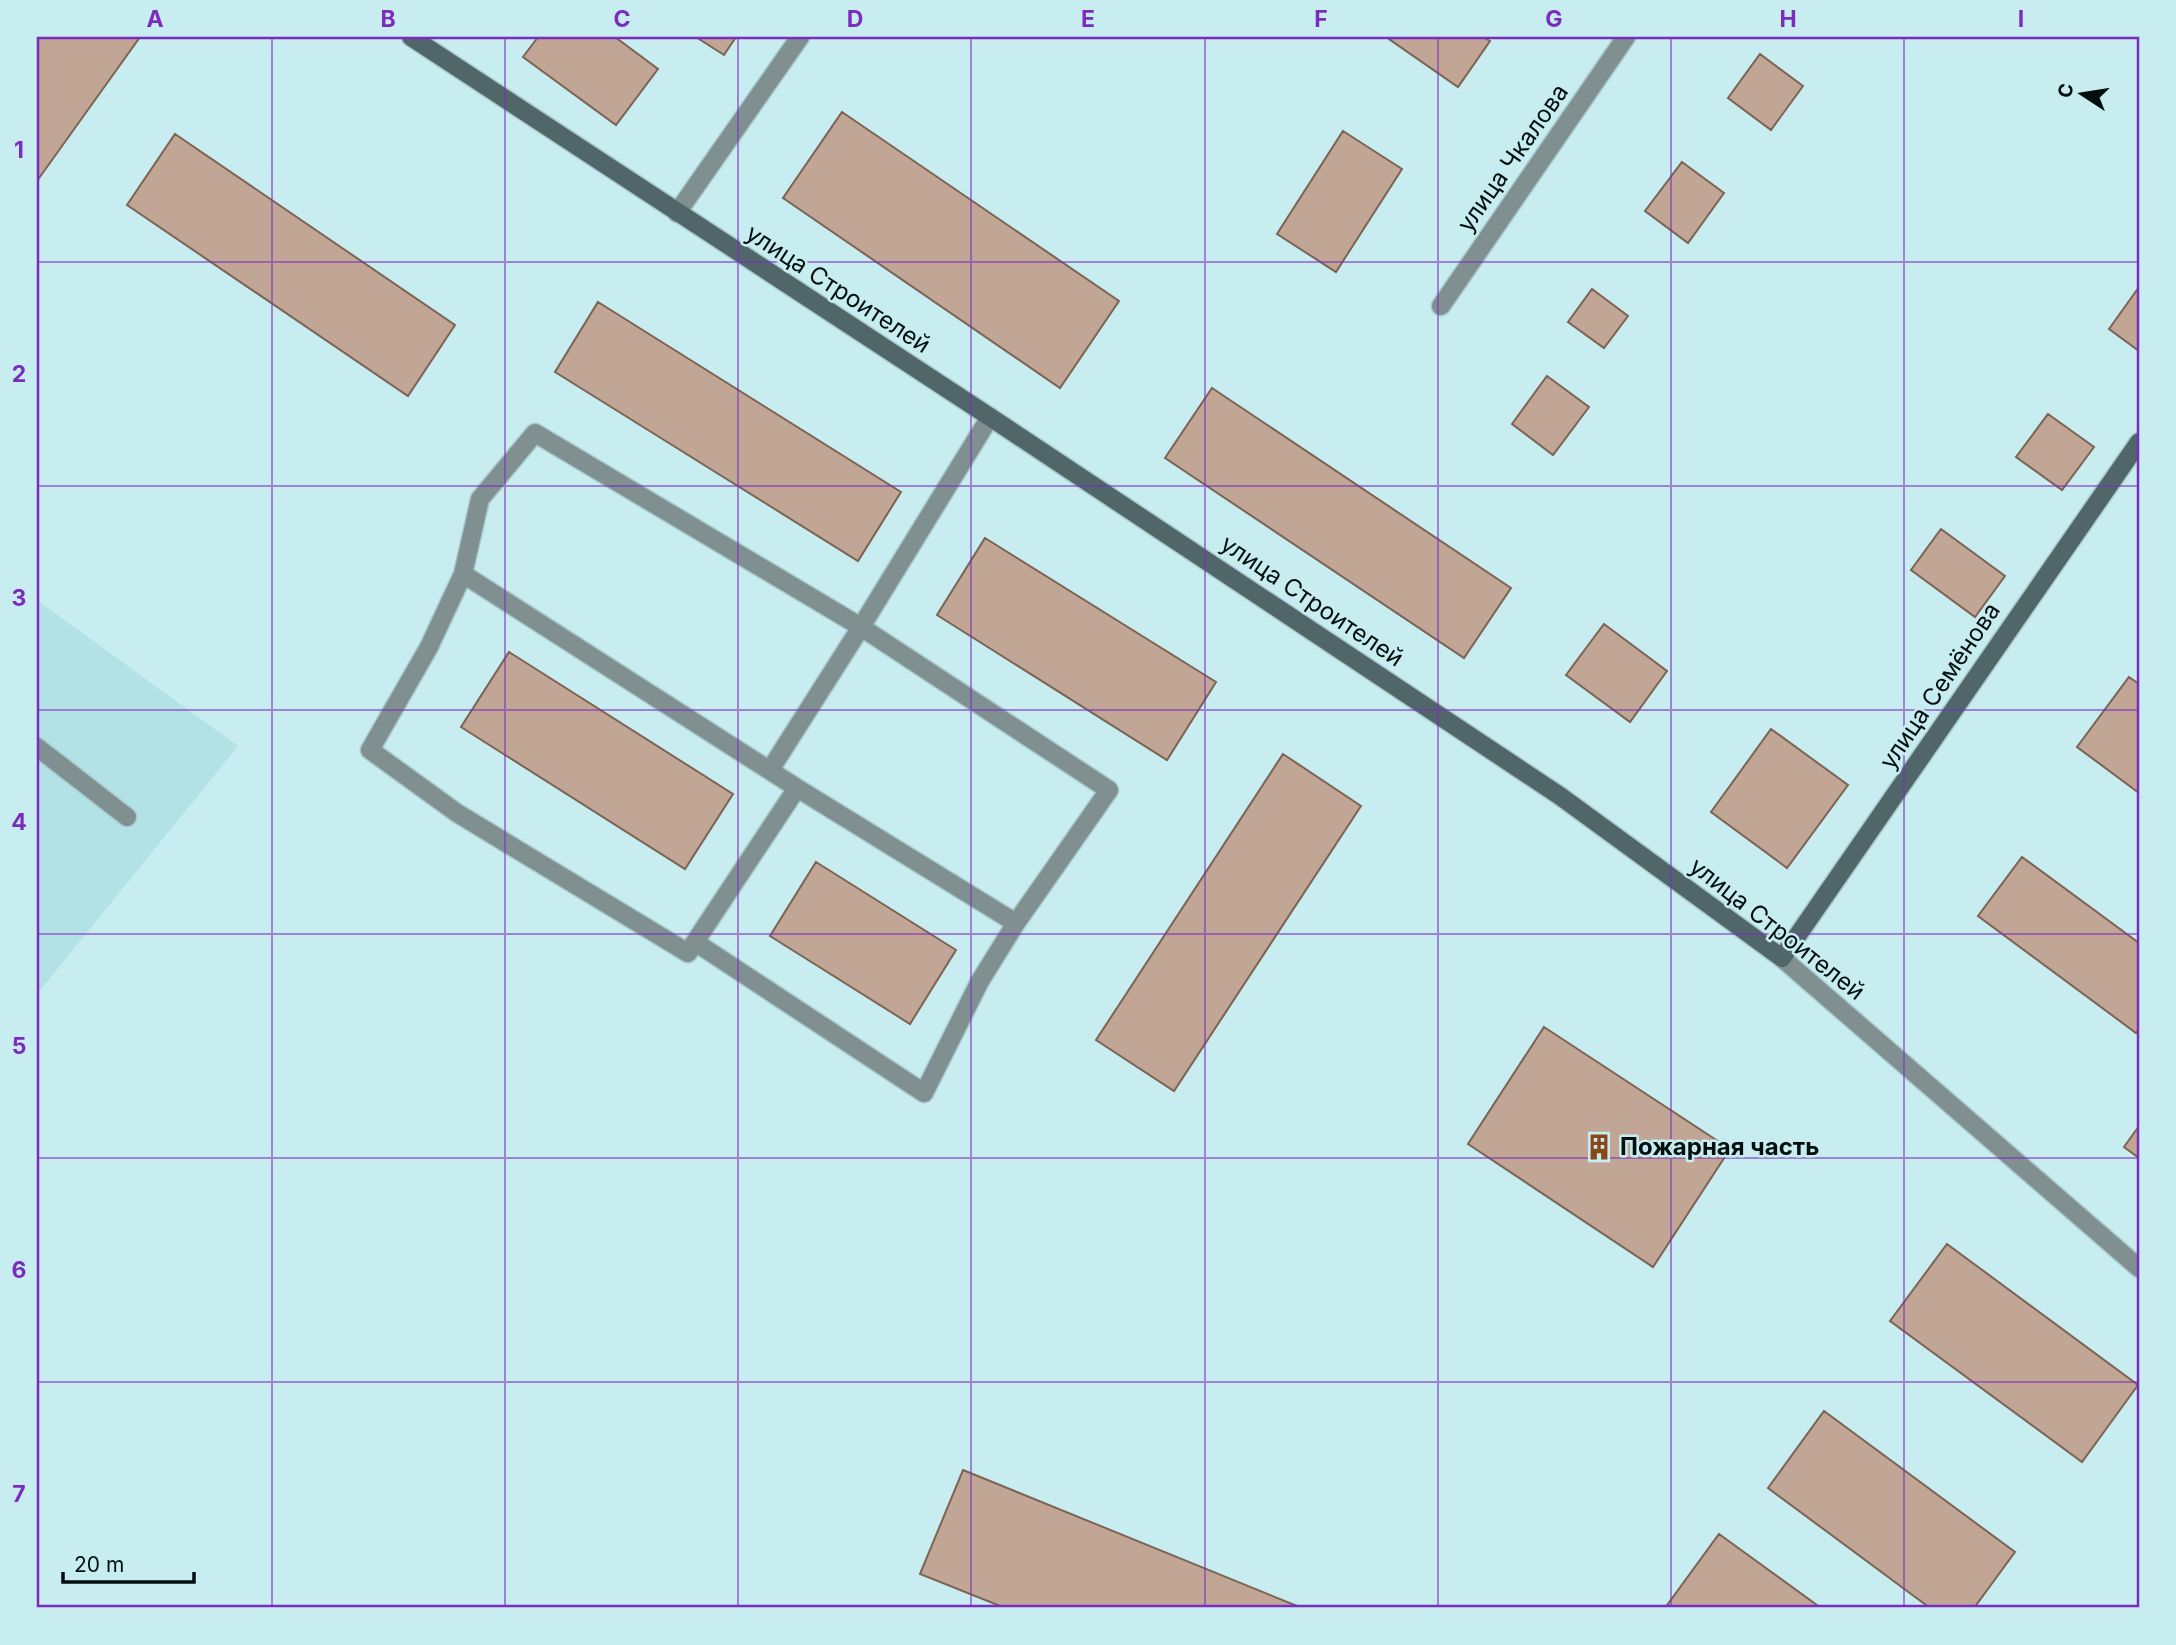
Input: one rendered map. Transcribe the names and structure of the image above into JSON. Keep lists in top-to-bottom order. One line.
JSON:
{"streets":{"street":["улица Чкалова","улица Строителей","улица Семёнова"]},"crossings":[["улица Строителей","улица Семёнова"]],"places":{"building":["Пожарная часть"]},"scale_bar":"20 m","north":"left","grid":{"columns":["A","B","C","D","E","F","G","H","I"],"rows":["1","2","3","4","5","6","7"]}}
